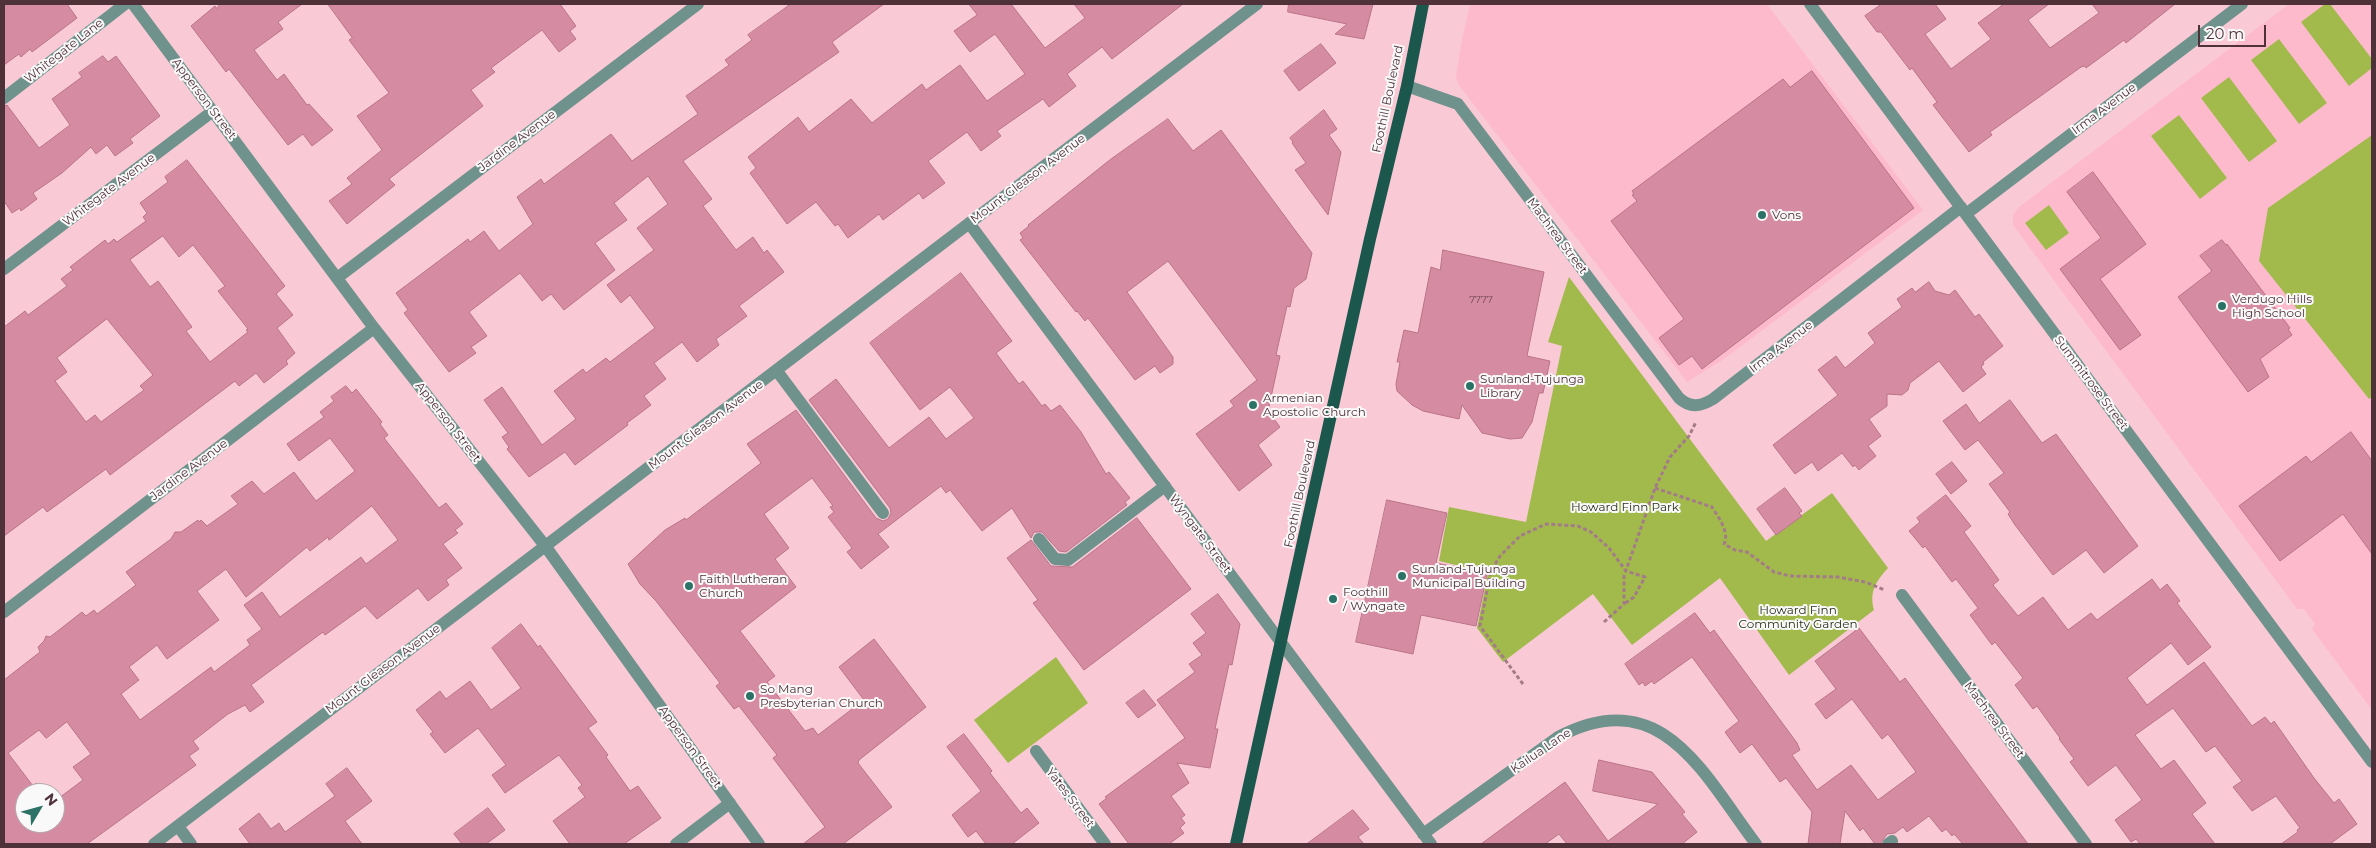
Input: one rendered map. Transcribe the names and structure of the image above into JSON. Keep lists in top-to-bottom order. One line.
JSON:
{"streets":{"main road":["Foothill Boulevard"],"street":["Whitegate Lane","Apperson Street","Irma Avenue","Jardine Avenue","Mount Gleason Avenue","Whitegate Avenue","Machrea Street","Summitrose Street","Wyngate Street","Kailua Lane","Yates Street"]},"crossings":[["Whitegate Lane","Apperson Street"],["Apperson Street","Jardine Avenue"],["Apperson Street","Mount Gleason Avenue"],["Apperson Street","Whitegate Avenue"],["Foothill Boulevard","Machrea Street"],["Foothill Boulevard","Wyngate Street"],["Irma Avenue","Machrea Street"],["Irma Avenue","Summitrose Street"],["Mount Gleason Avenue","Wyngate Street"],["Wyngate Street","Kailua Lane"]],"parks":["Howard Finn Park","Howard Finn Community Garden"],"places":["Vons","Verdugo Hills High School","Sunland-Tujunga Library","Armenian Apostolic Church","Sunland-Tujunga Municipal Building","Faith Lutheran Church","Foothill / Wyngate","So Mang Presbyterian Church"],"house_numbers":["7777"],"scale_bar":"20 m","north":"top right"}
